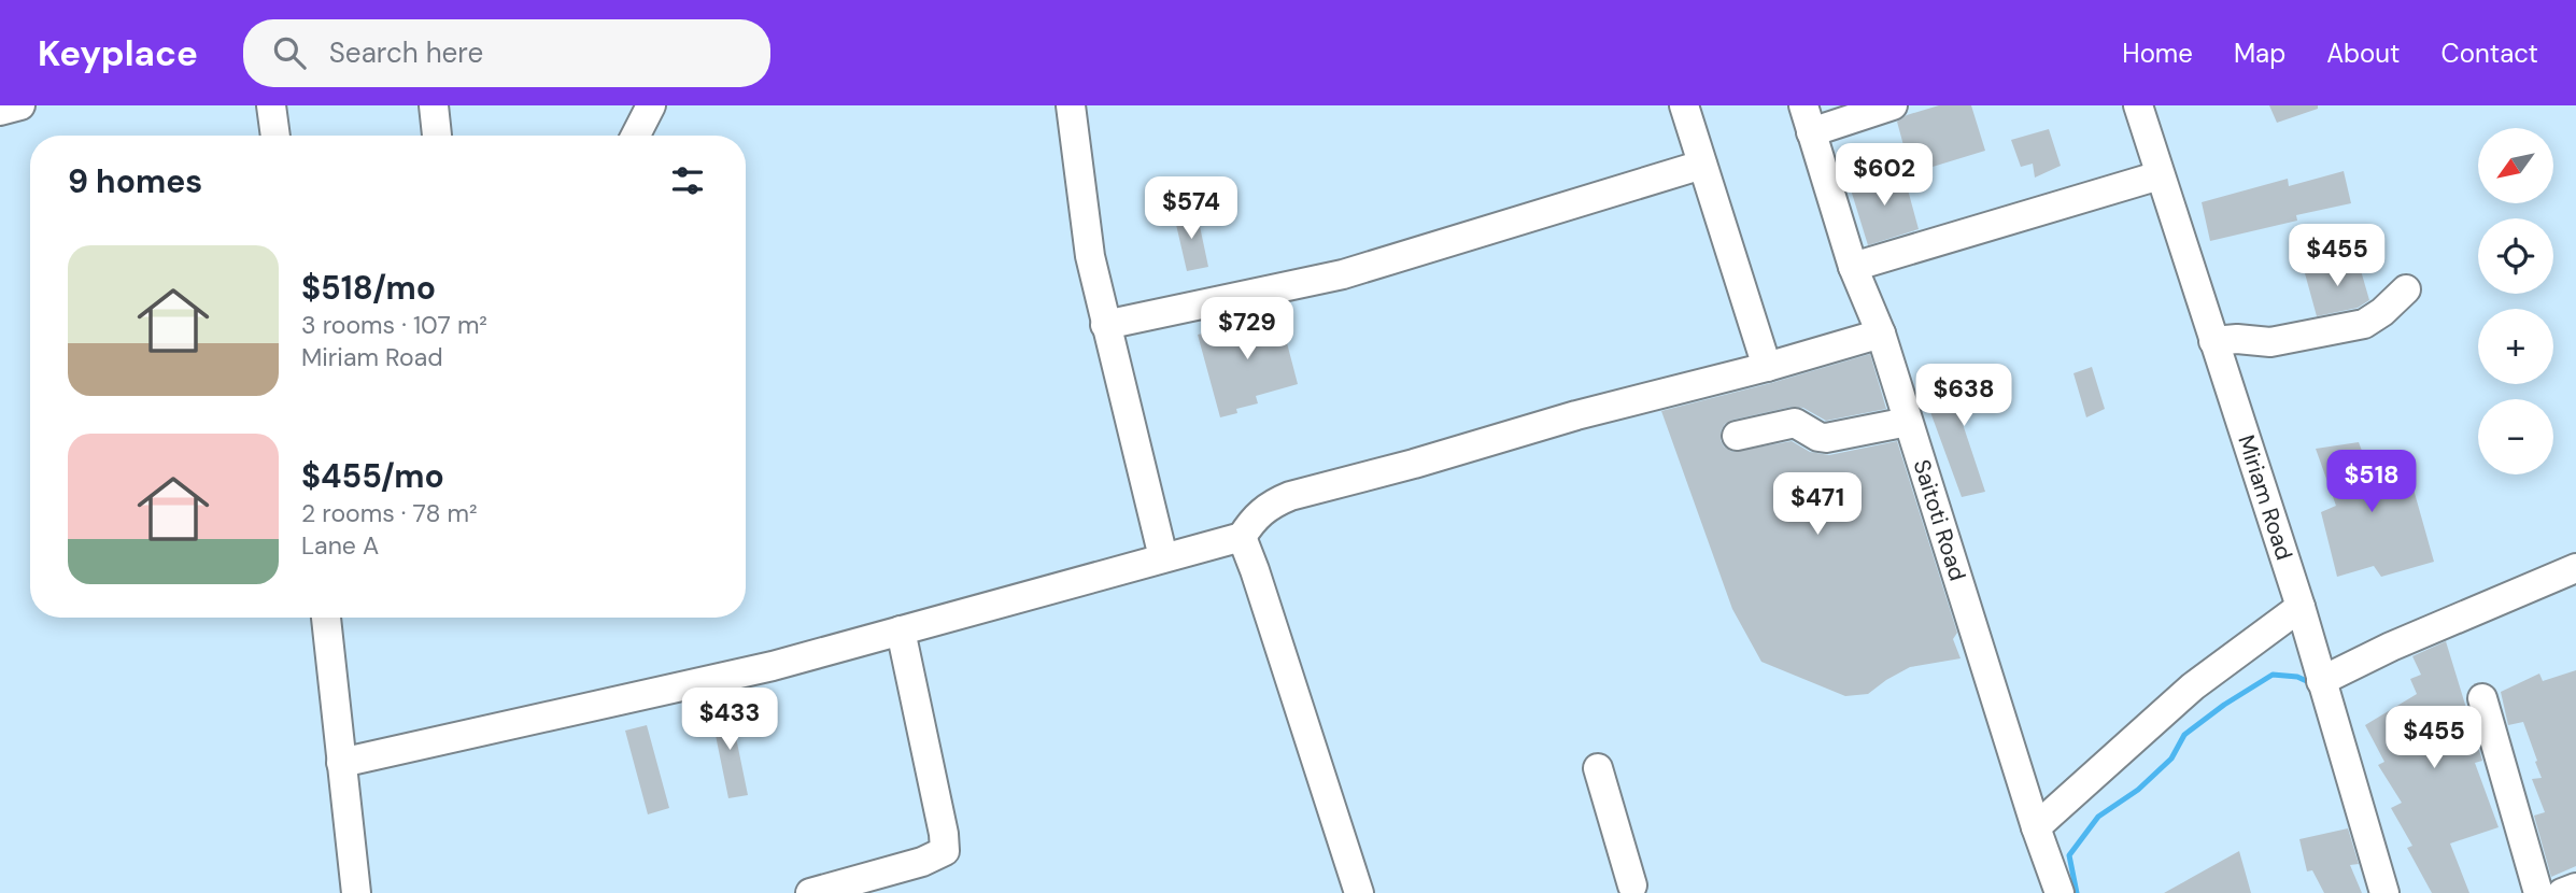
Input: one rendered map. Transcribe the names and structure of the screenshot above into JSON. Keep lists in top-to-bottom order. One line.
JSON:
{"streets":{"street":["Miriam Road","Saitoti Road"]},"north":"bottom left","page":{"header":"Keyplace","search":"Search here","nav":["Home","Map","About","Contact"],"map_buttons":["+","−"],"heading":"9 homes","price":["$602","$574","$455","$729","$638","$518","$471","$433","$455"],"list":[{"name":"$518/mo","note":"3 rooms · 107 m² · Miriam Road"},{"name":"$455/mo","note":"2 rooms · 78 m² · Lane A"}]}}
